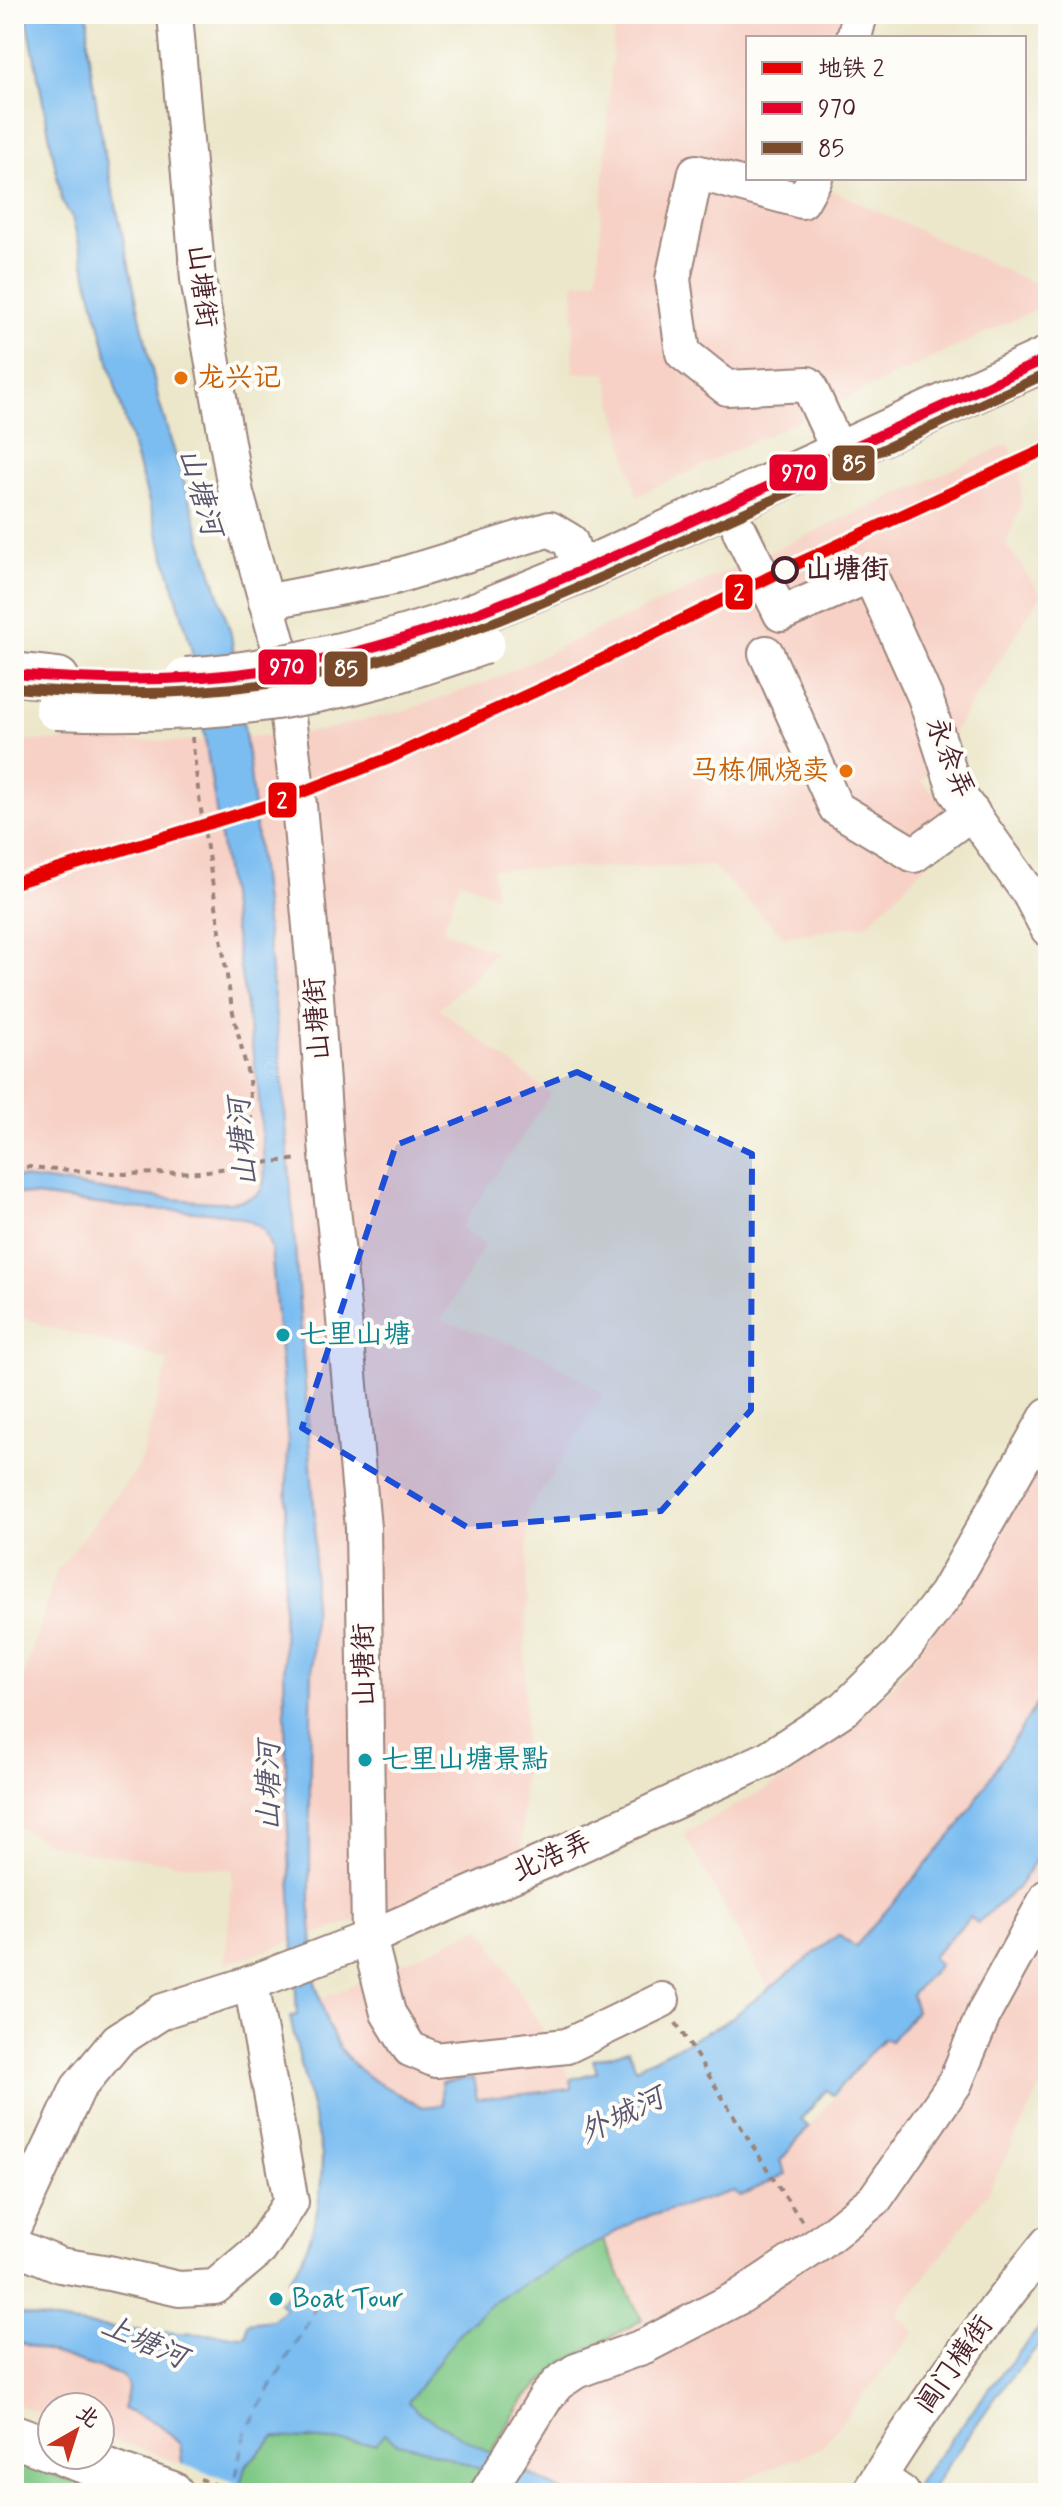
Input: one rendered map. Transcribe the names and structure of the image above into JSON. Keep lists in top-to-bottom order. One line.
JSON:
{"streets":{"street":["山塘街","永余弄","北浩弄","阊门横街"]},"crossings":[["山塘街","北浩弄"]],"water":["山塘河","外城河","上塘河"],"places":["龙兴记","山塘街","马栋佩烧卖","七里山塘","七里山塘景點","Boat Tour"],"lines":["transit line 970","transit line 85","metro line 2"],"legend":["地铁 2","970","85"],"north":"top right"}
